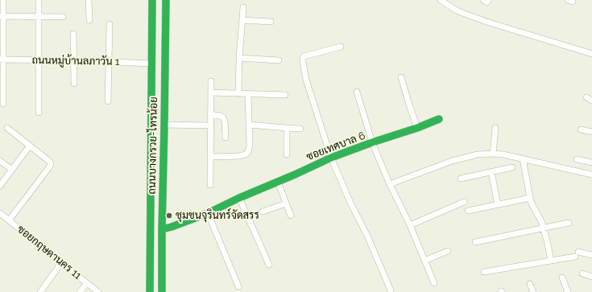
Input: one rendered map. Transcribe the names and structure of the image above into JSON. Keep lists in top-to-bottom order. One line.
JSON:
{"streets":{"main road":["ถนนบางกรวย-ไทรน้อย","ซอยเทศบาล 6"],"street":["ถนนหมู่บ้านลภาวัน 1","ซอยกฤษดานคร 11"]},"crossings":[["ถนนหมู่บ้านลภาวัน 1","ถนนบางกรวย-ไทรน้อย"],["ถนนบางกรวย-ไทรน้อย","ซอยเทศบาล 6"]],"places":["ชุมชนจุรินทร์จัดสรร"]}
